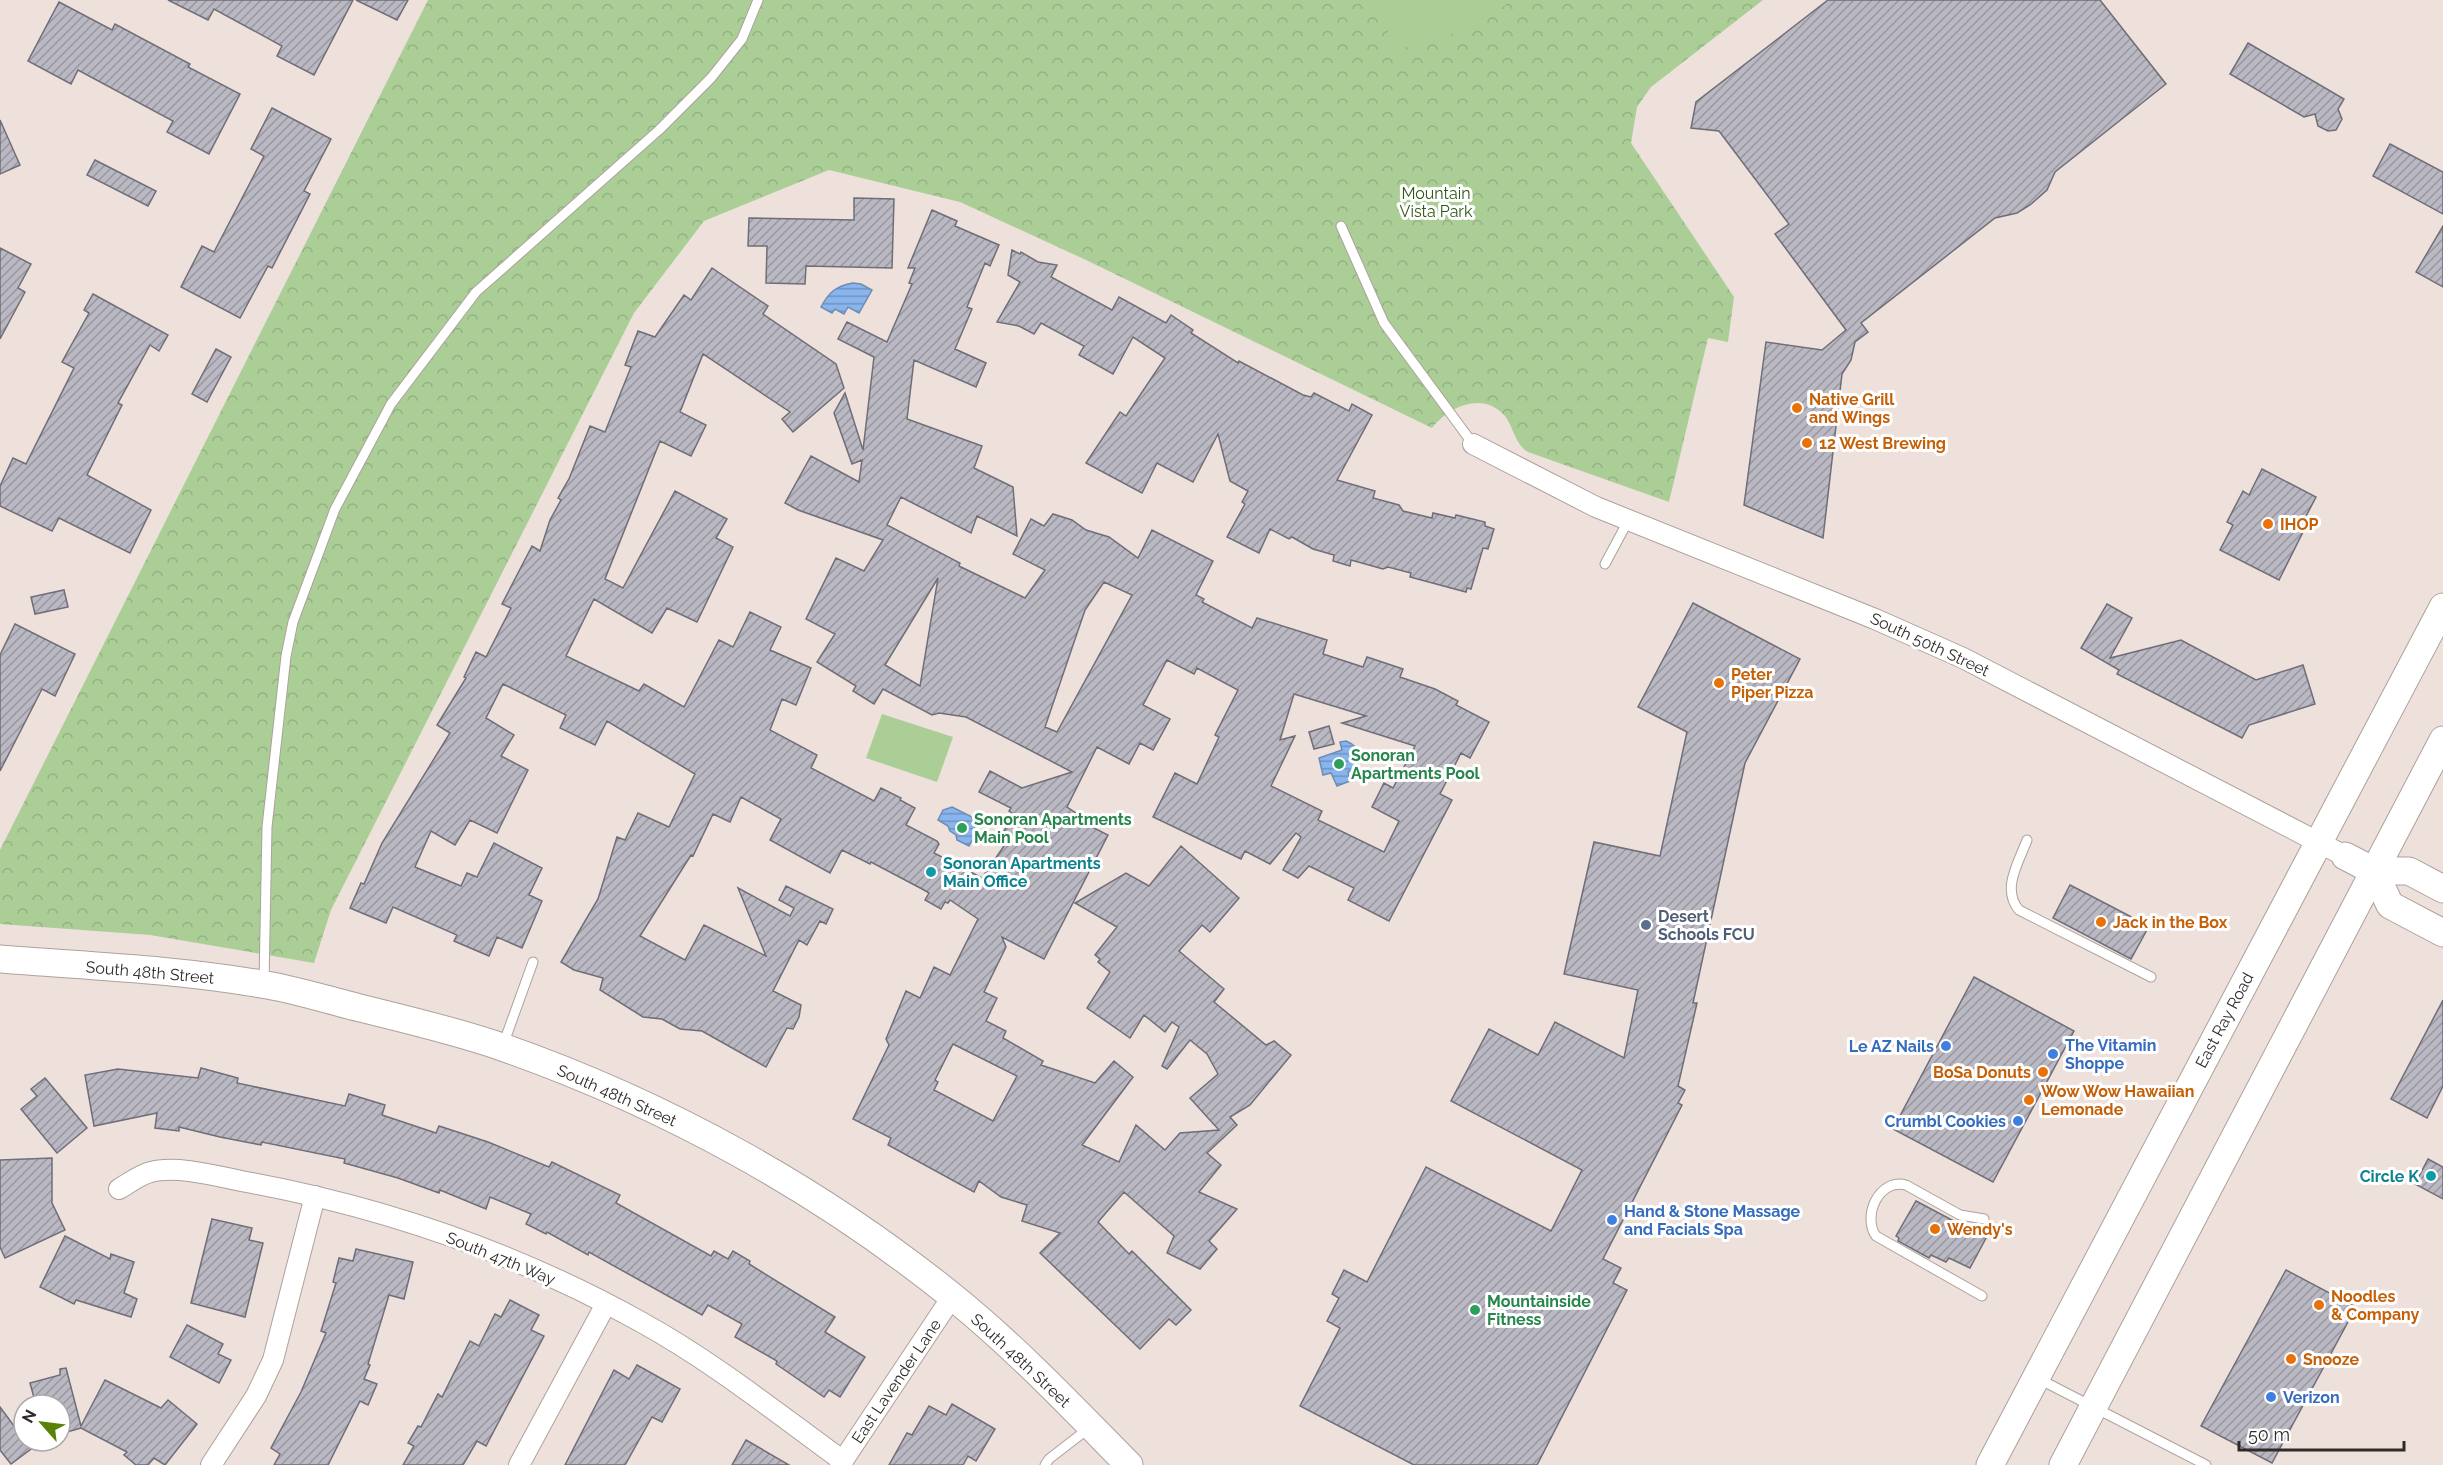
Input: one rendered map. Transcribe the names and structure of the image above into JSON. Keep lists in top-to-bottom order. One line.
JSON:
{"streets":{"main road":["South 50th Street","South 48th Street","East Ray Road"],"street":["South 47th Way","East Lavender Lane"]},"crossings":[["South 50th Street","East Ray Road"],["South 48th Street","East Lavender Lane"],["South 47th Way","East Lavender Lane"]],"parks":["Mountain Vista Park"],"places":["Native Grill and Wings","12 West Brewing","IHOP","Peter Piper Pizza","Sonoran Apartments Pool","Sonoran Apartments Main Pool","Sonoran Apartments Main Office","Jack in the Box","Desert Schools FCU","Le AZ Nails","The Vitamin Shoppe","BoSa Donuts","Wow Wow Hawaiian Lemonade","Crumbl Cookies","Circle K","Hand & Stone Massage and Facials Spa","Wendy's","Noodles & Company","Mountainside Fitness","Snooze","Verizon"],"scale_bar":"50 m","north":"top left"}
